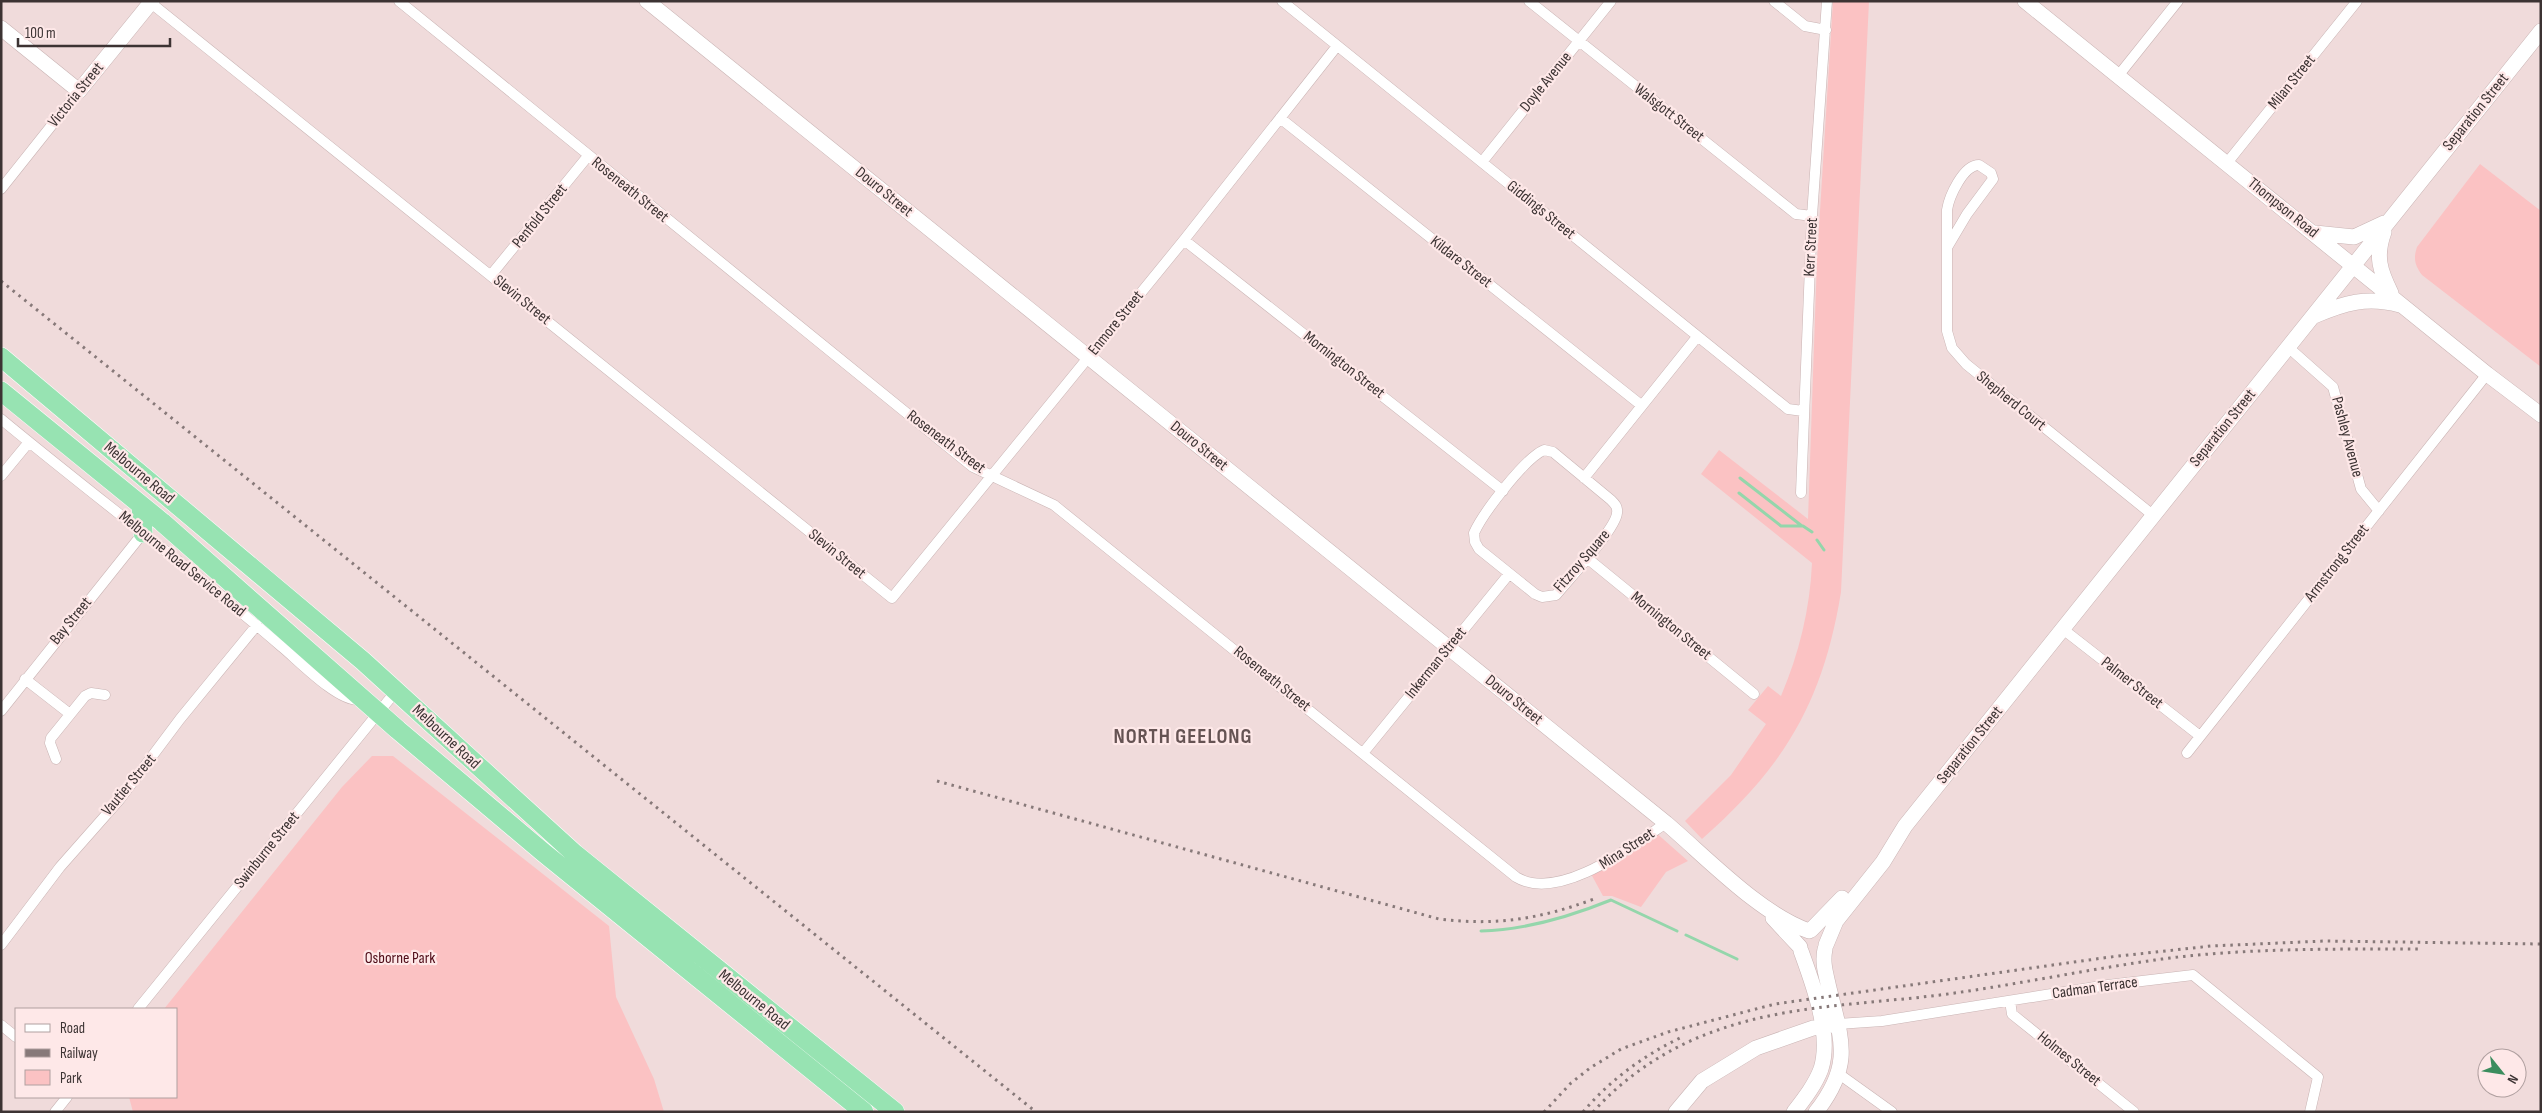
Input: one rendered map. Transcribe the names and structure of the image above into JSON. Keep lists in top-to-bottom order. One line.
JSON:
{"streets":{"highway":["Melbourne Road"],"main road":["Victoria Street","Separation Street","Douro Street","Thompson Road"],"street":["Doyle Avenue","Milan Street","Walsgott Street","Roseneath Street","Giddings Street","Penfold Street","Kerr Street","Kildare Street","Slevin Street","Enmore Street","Mornington Street","Shepherd Court","Pashley Avenue","Fitzroy Square","Armstrong Street","Melbourne Road Service Road","Bay Street","Inkerman Street","Palmer Street","Vautier Street","Mina Street","Swinburne Street","Cadman Terrace","Holmes Street"]},"crossings":[["Doyle Avenue","Walsgott Street"],["Doyle Avenue","Giddings Street"],["Milan Street","Thompson Road"],["Victoria Street","Slevin Street"],["Separation Street","Douro Street"],["Separation Street","Thompson Road"],["Separation Street","Shepherd Court"],["Separation Street","Pashley Avenue"],["Separation Street","Palmer Street"],["Separation Street","Cadman Terrace"],["Walsgott Street","Kerr Street"],["Roseneath Street","Penfold Street"],["Roseneath Street","Enmore Street"],["Roseneath Street","Inkerman Street"],["Roseneath Street","Mina Street"],["Douro Street","Enmore Street"],["Douro Street","Inkerman Street"],["Douro Street","Mina Street"],["Thompson Road","Armstrong Street"],["Giddings Street","Kerr Street"],["Giddings Street","Enmore Street"],["Penfold Street","Slevin Street"],["Kildare Street","Enmore Street"],["Slevin Street","Enmore Street"],["Enmore Street","Mornington Street"],["Mornington Street","Fitzroy Square"],["Mornington Street","Inkerman Street"],["Pashley Avenue","Armstrong Street"],["Melbourne Road","Melbourne Road Service Road"],["Melbourne Road","Swinburne Street"],["Fitzroy Square","Inkerman Street"],["Armstrong Street","Palmer Street"],["Melbourne Road Service Road","Bay Street"],["Melbourne Road Service Road","Vautier Street"],["Melbourne Road Service Road","Swinburne Street"],["Cadman Terrace","Holmes Street"]],"districts":["NORTH GEELONG"],"parks":["Osborne Park"],"legend":["Road","Railway","Park"],"scale_bar":"100 m","north":"bottom right"}
